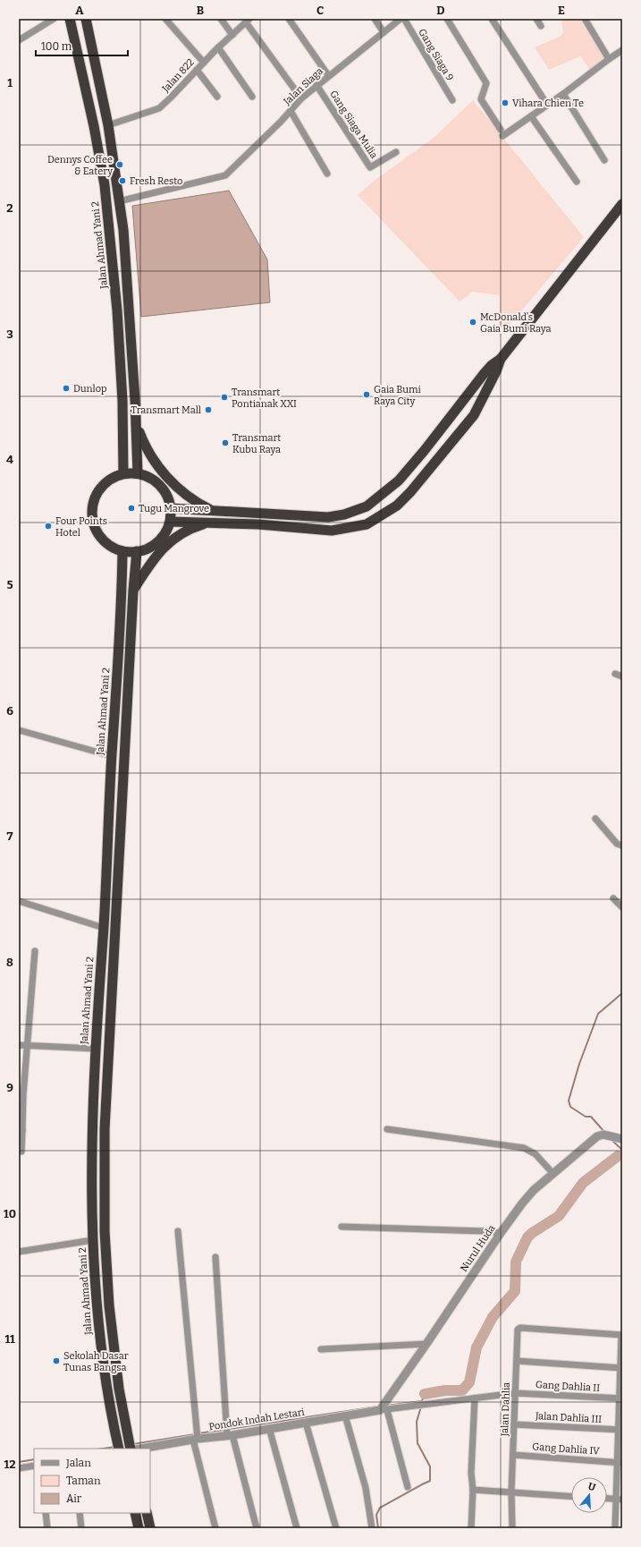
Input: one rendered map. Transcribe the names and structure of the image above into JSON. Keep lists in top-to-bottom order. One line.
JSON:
{"streets":{"highway":["Jalan Ahmad Yani 2"],"street":["Gang Siaga 9","Jalan 822","Jalan Siaga","Gang Siaga Mulia","Nurul Huda","Gang Dahlia II","Jalan Dahlia","Jalan Dahlia III","Pondok Indah Lestari","Gang Dahlia IV"]},"crossings":[["Jalan Siaga","Gang Siaga Mulia"],["Nurul Huda","Gang Dahlia II"],["Nurul Huda","Pondok Indah Lestari"],["Gang Dahlia II","Jalan Dahlia"],["Gang Dahlia II","Pondok Indah Lestari"],["Jalan Dahlia","Jalan Dahlia III"],["Jalan Dahlia","Gang Dahlia IV"]],"places":["Vihara Chien Te","Dennys Coffee & Eatery","Fresh Resto","McDonald's Gaia Bumi Raya","Dunlop","Gaia Bumi Raya City","Transmart Pontianak XXI","Transmart Mall","Transmart Kubu Raya","Tugu Mangrove","Four Points Hotel","Sekolah Dasar Tunas Bangsa"],"legend":["Jalan","Taman","Air"],"scale_bar":"100 m","north":"top","grid":{"columns":["A","B","C","D","E"],"rows":["1","2","3","4","5","6","7","8","9","10","11","12"]}}
